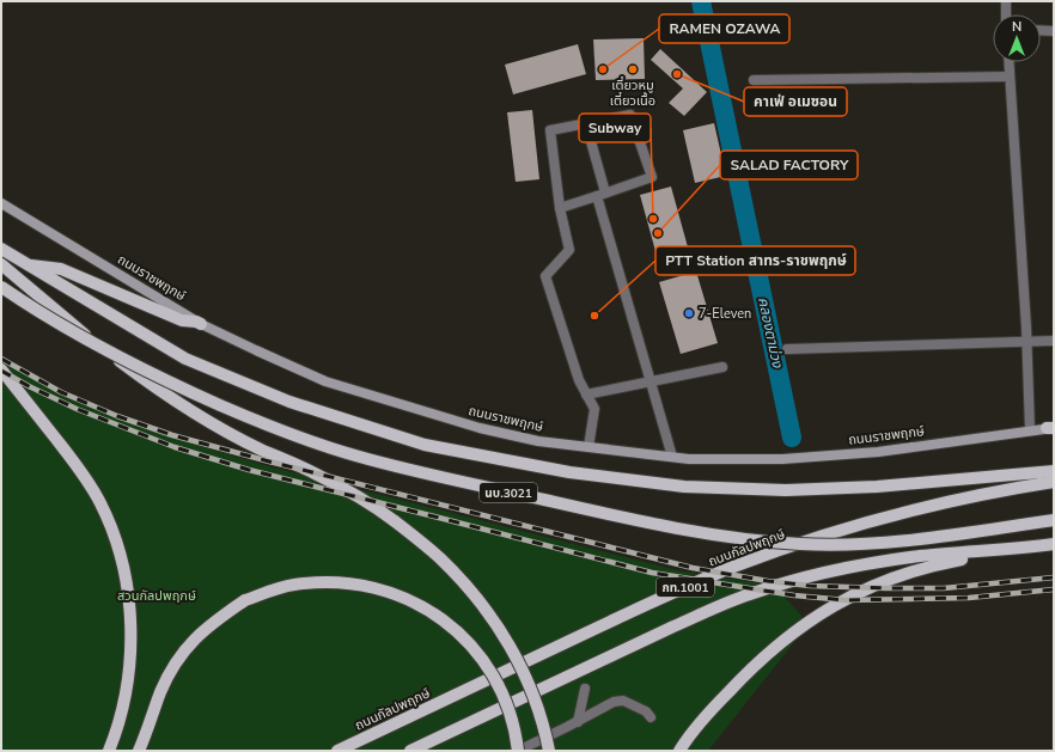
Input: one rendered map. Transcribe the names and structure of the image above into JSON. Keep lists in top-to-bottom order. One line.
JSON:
{"streets":{"main road":["ถนนราชพฤกษ์","นบ.3021","ถนนกัลปพฤกษ์","กท.1001"]},"water":["คลองตาม่วง"],"parks":["สวนกัลปพฤกษ์"],"places":["RAMEN OZAWA","เตี๋ยวหมู เตี๋ยวเนื้อ","คาเฟ่ อเมซอน","Subway","SALAD FACTORY","7-Eleven","PTT Station สาทร-ราชพฤกษ์"],"north":"top"}
